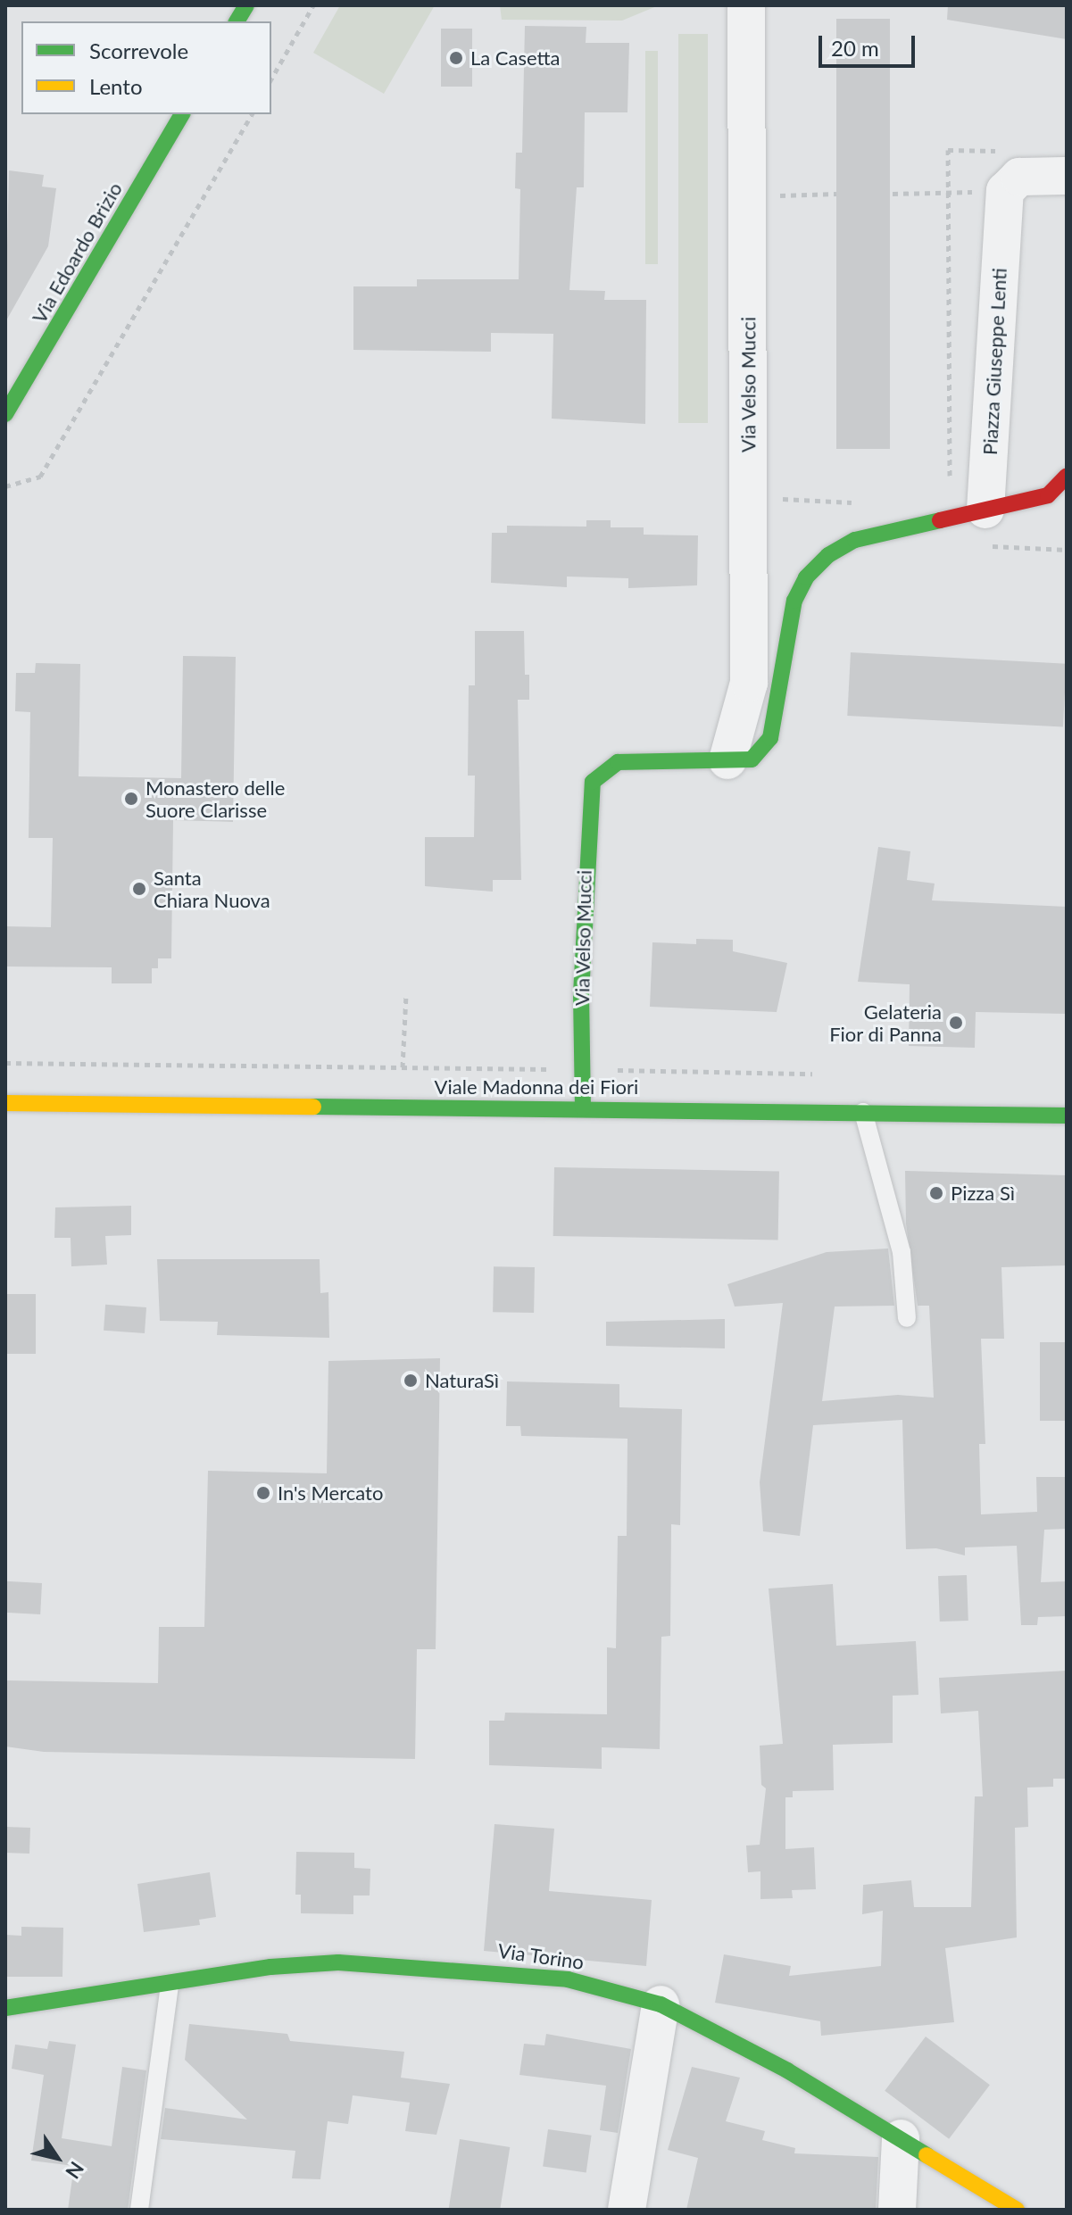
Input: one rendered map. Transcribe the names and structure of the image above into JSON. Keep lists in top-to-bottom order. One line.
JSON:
{"streets":{"street":["Via Edoardo Brizio","Piazza Giuseppe Lenti","Via Velso Mucci","Viale Madonna dei Fiori","Via Torino"]},"crossings":[["Piazza Giuseppe Lenti","Via Velso Mucci"],["Via Velso Mucci","Viale Madonna dei Fiori"]],"places":["La Casetta","Monastero delle Suore Clarisse","Santa Chiara Nuova","Gelateria Fior di Panna","Pizza Sì","NaturaSì","In's Mercato"],"legend":["Scorrevole","Lento"],"scale_bar":"20 m","north":"bottom right"}
